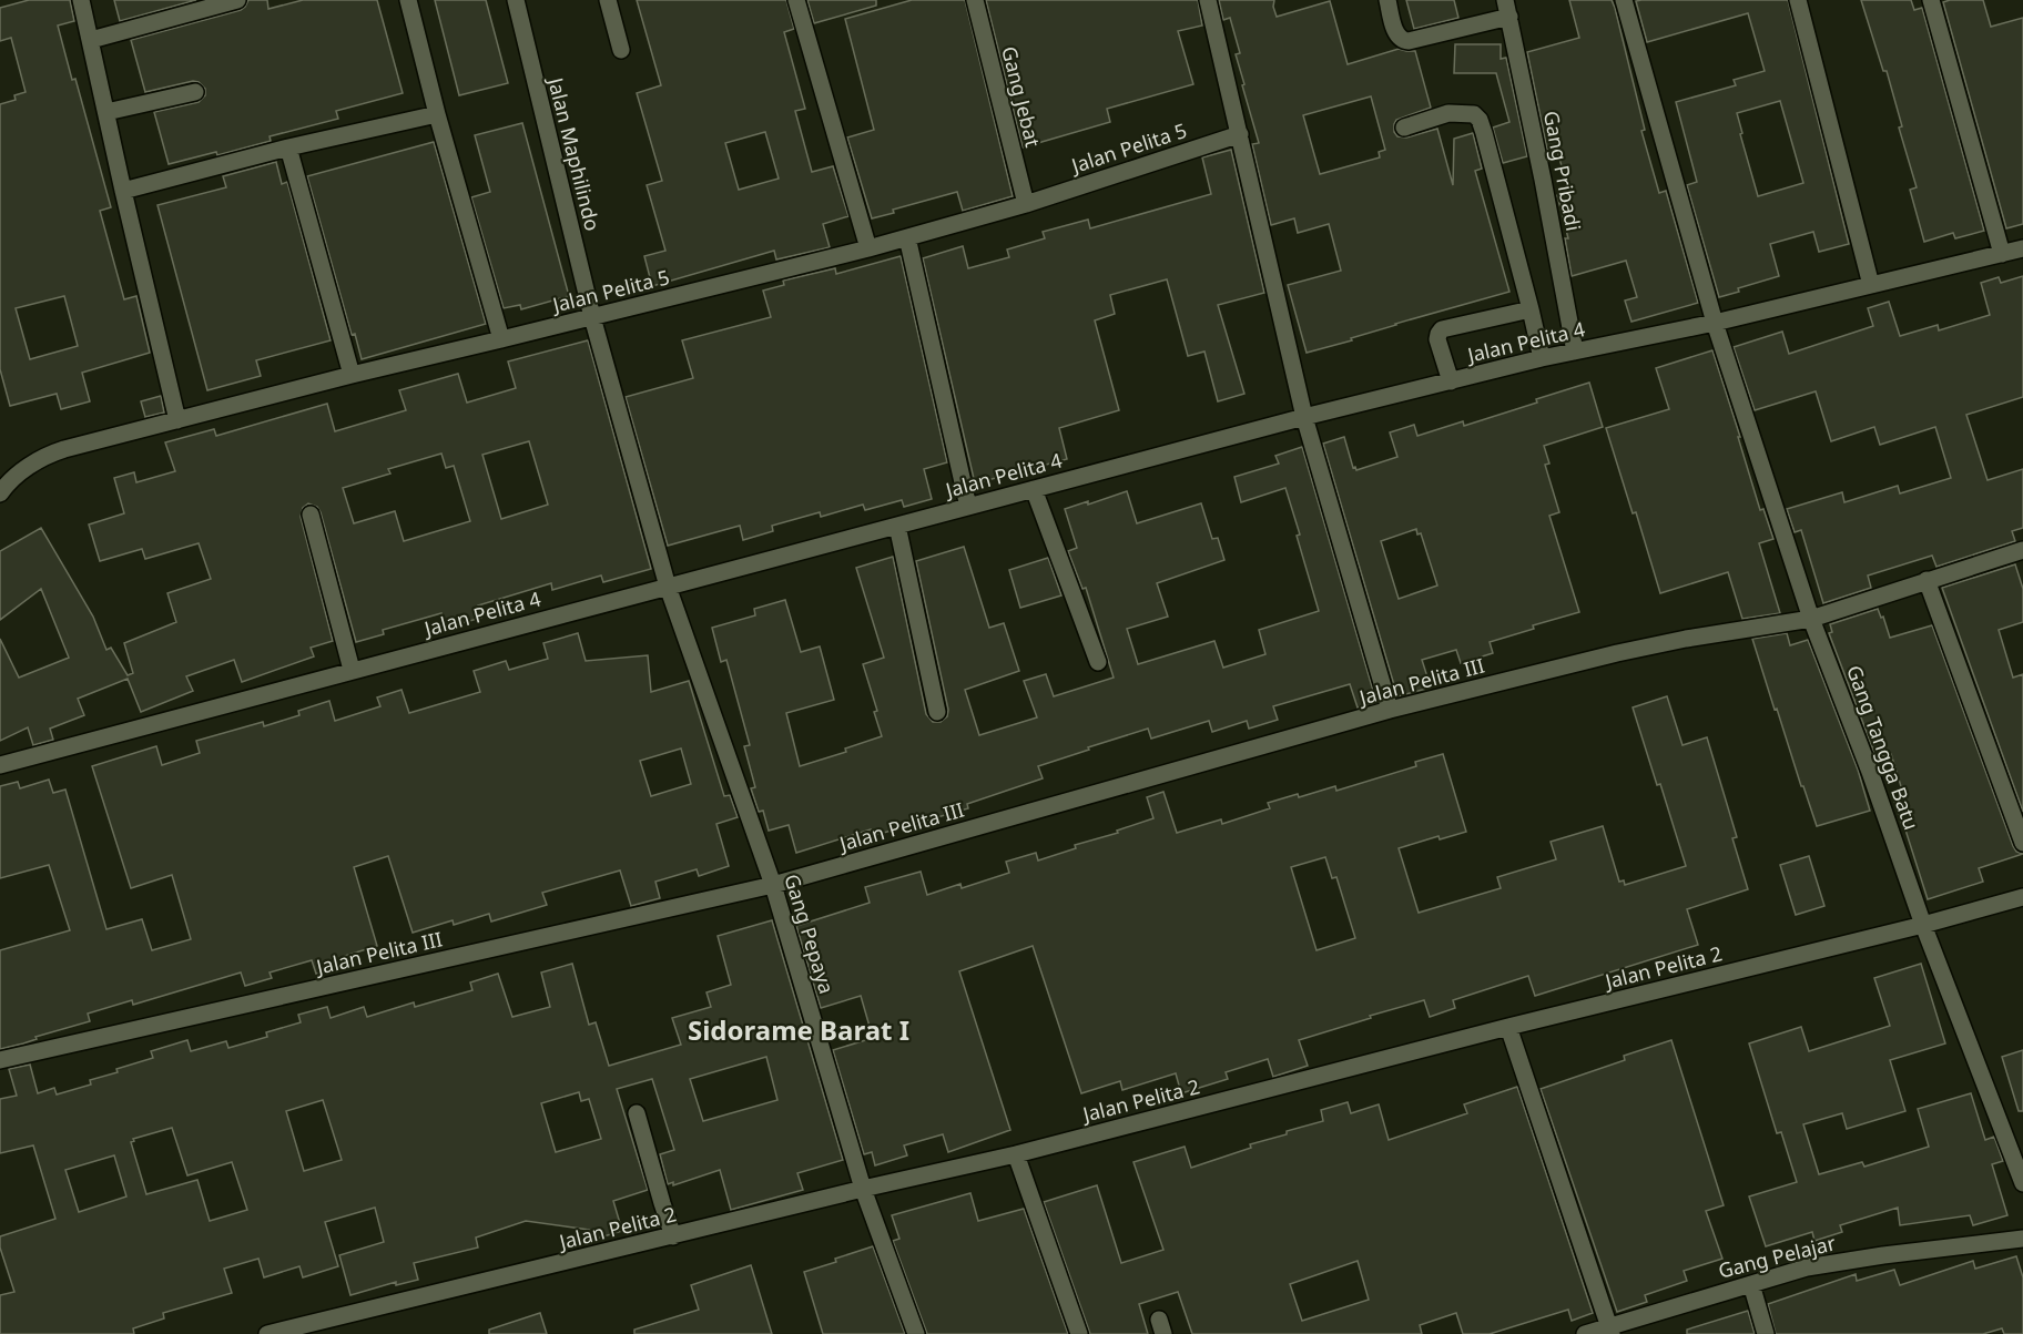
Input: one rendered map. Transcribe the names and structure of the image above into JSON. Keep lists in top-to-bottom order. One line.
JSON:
{"streets":{"street":["Gang Jebat","Jalan Pelita 5","Jalan Maphilindo","Gang Pribadi","Jalan Pelita 4","Jalan Pelita III","Gang Tangga Batu","Gang Pepaya","Jalan Pelita 2","Gang Pelajar"]},"crossings":[["Gang Jebat","Jalan Pelita 5"],["Jalan Pelita 5","Jalan Maphilindo"],["Jalan Maphilindo","Jalan Pelita 4"],["Jalan Maphilindo","Gang Pepaya"],["Gang Pribadi","Jalan Pelita 4"],["Jalan Pelita 4","Gang Tangga Batu"],["Jalan Pelita 4","Gang Pepaya"],["Jalan Pelita III","Gang Tangga Batu"],["Jalan Pelita III","Gang Pepaya"],["Gang Tangga Batu","Jalan Pelita 2"],["Gang Pepaya","Jalan Pelita 2"]],"districts":["Sidorame Barat I"]}
